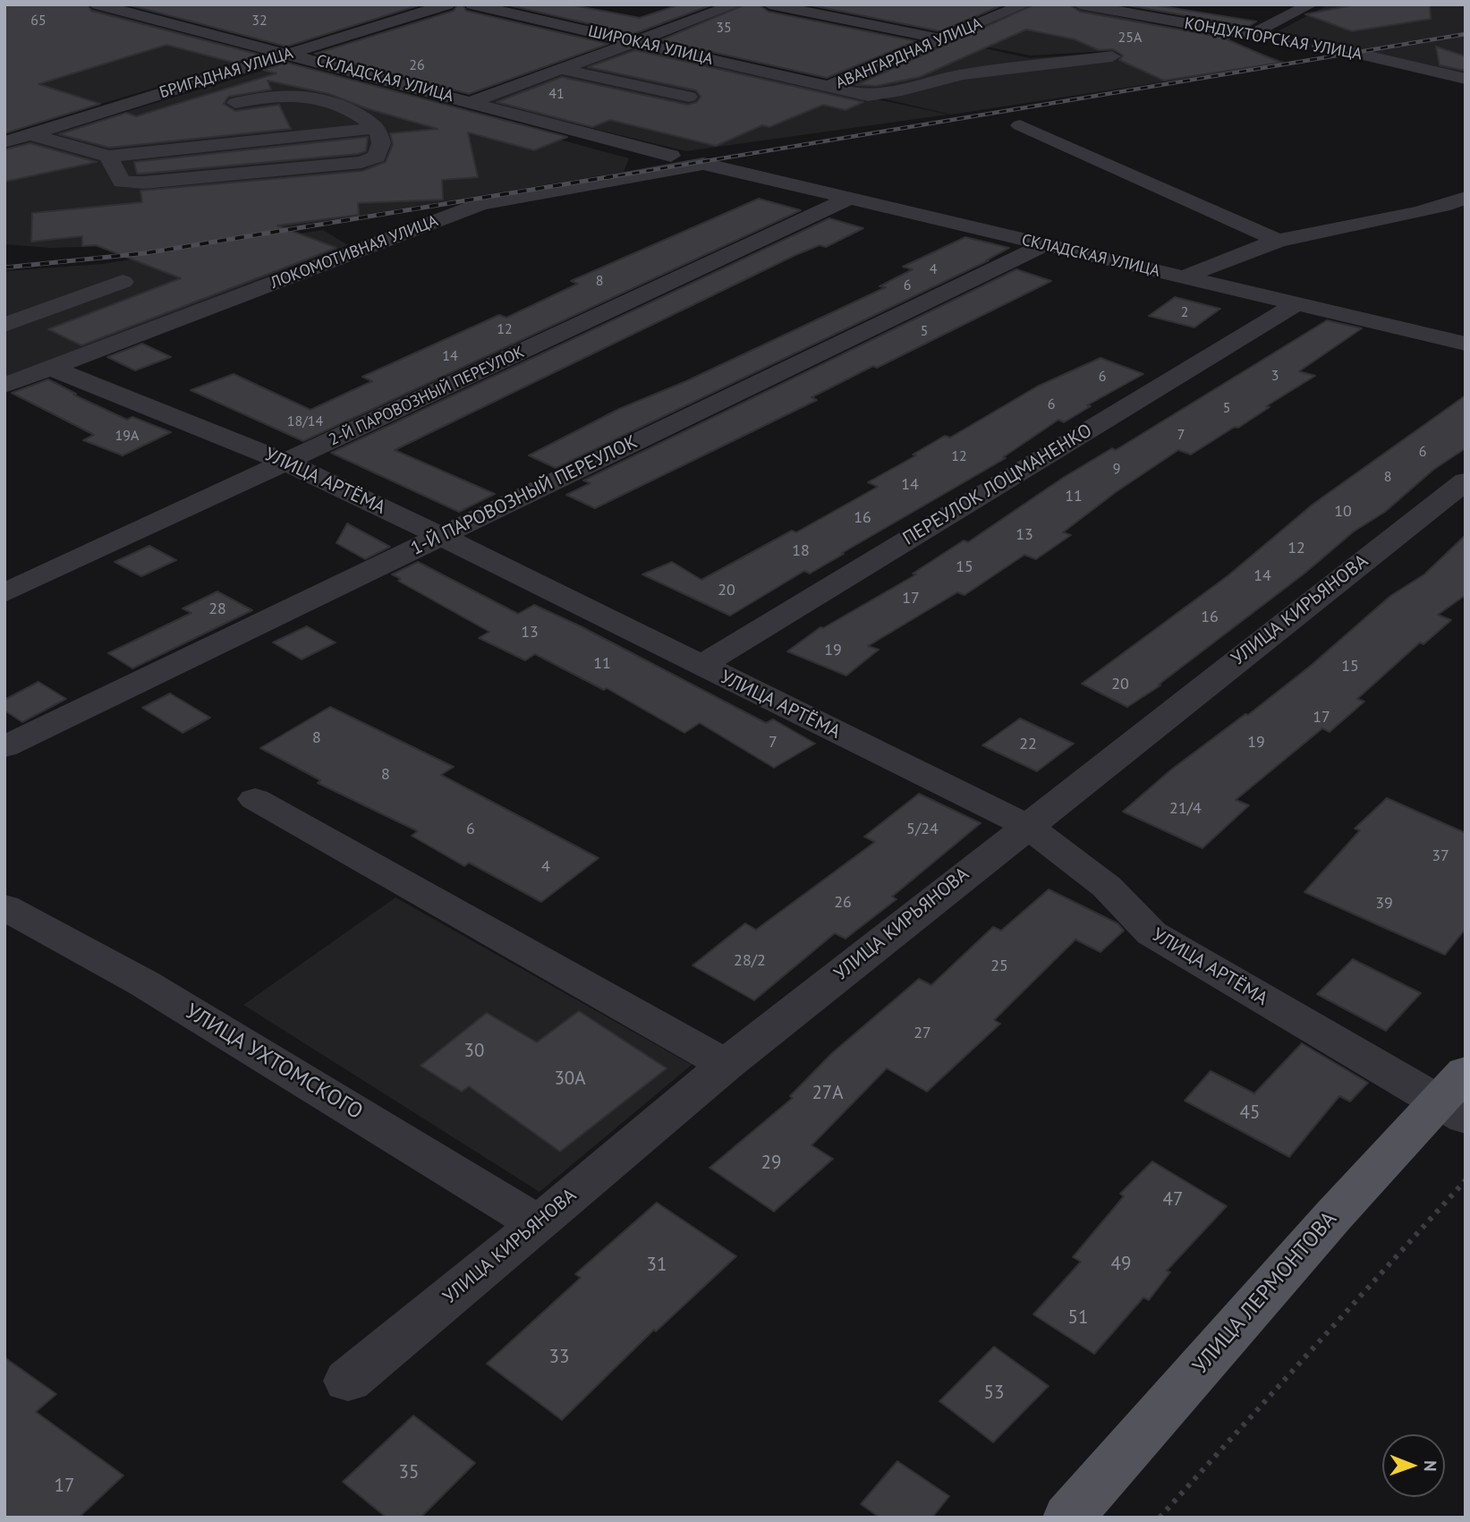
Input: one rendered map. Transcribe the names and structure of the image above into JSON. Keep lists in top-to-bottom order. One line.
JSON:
{"streets":{"main road":["УЛИЦА ЛЕРМОНТОВА"],"street":["КОНДУКТОРСКАЯ УЛИЦА","ШИРОКАЯ УЛИЦА","АВАНГАРДНАЯ УЛИЦА","БРИГАДНАЯ УЛИЦА","СКЛАДСКАЯ УЛИЦА","ЛОКОМОТИВНАЯ УЛИЦА","2-Й ПАРОВОЗНЫЙ ПЕРЕУЛОК","УЛИЦА АРТЁМА","ПЕРЕУЛОК ЛОЦМАНЕНКО","1-Й ПАРОВОЗНЫЙ ПЕРЕУЛОК","УЛИЦА КИРЬЯНОВА","УЛИЦА УХТОМСКОГО"]},"crossings":[["ШИРОКАЯ УЛИЦА","АВАНГАРДНАЯ УЛИЦА"],["БРИГАДНАЯ УЛИЦА","СКЛАДСКАЯ УЛИЦА"],["СКЛАДСКАЯ УЛИЦА","ЛОКОМОТИВНАЯ УЛИЦА"],["СКЛАДСКАЯ УЛИЦА","2-Й ПАРОВОЗНЫЙ ПЕРЕУЛОК"],["СКЛАДСКАЯ УЛИЦА","ПЕРЕУЛОК ЛОЦМАНЕНКО"],["СКЛАДСКАЯ УЛИЦА","1-Й ПАРОВОЗНЫЙ ПЕРЕУЛОК"],["ЛОКОМОТИВНАЯ УЛИЦА","УЛИЦА АРТЁМА"],["2-Й ПАРОВОЗНЫЙ ПЕРЕУЛОК","УЛИЦА АРТЁМА"],["УЛИЦА АРТЁМА","ПЕРЕУЛОК ЛОЦМАНЕНКО"],["УЛИЦА АРТЁМА","1-Й ПАРОВОЗНЫЙ ПЕРЕУЛОК"],["УЛИЦА АРТЁМА","УЛИЦА КИРЬЯНОВА"],["УЛИЦА АРТЁМА","УЛИЦА ЛЕРМОНТОВА"],["УЛИЦА КИРЬЯНОВА","УЛИЦА УХТОМСКОГО"]],"house_numbers":["65","32","35","25А","26","41","4","8","6","2","12","5","14","3","6","6","5","18/14","7","19А","6","12","9","8","14","11","10","16","13","12","18","15","14","20","17","28","16","13","19","11","15","20","17","8","7","19","22","8","21/4","6","5/24","37","4","26","39","28/2","25","27","30","30А","27А","45","29","47","49","31","51","33","53","35","17"],"north":"right"}
